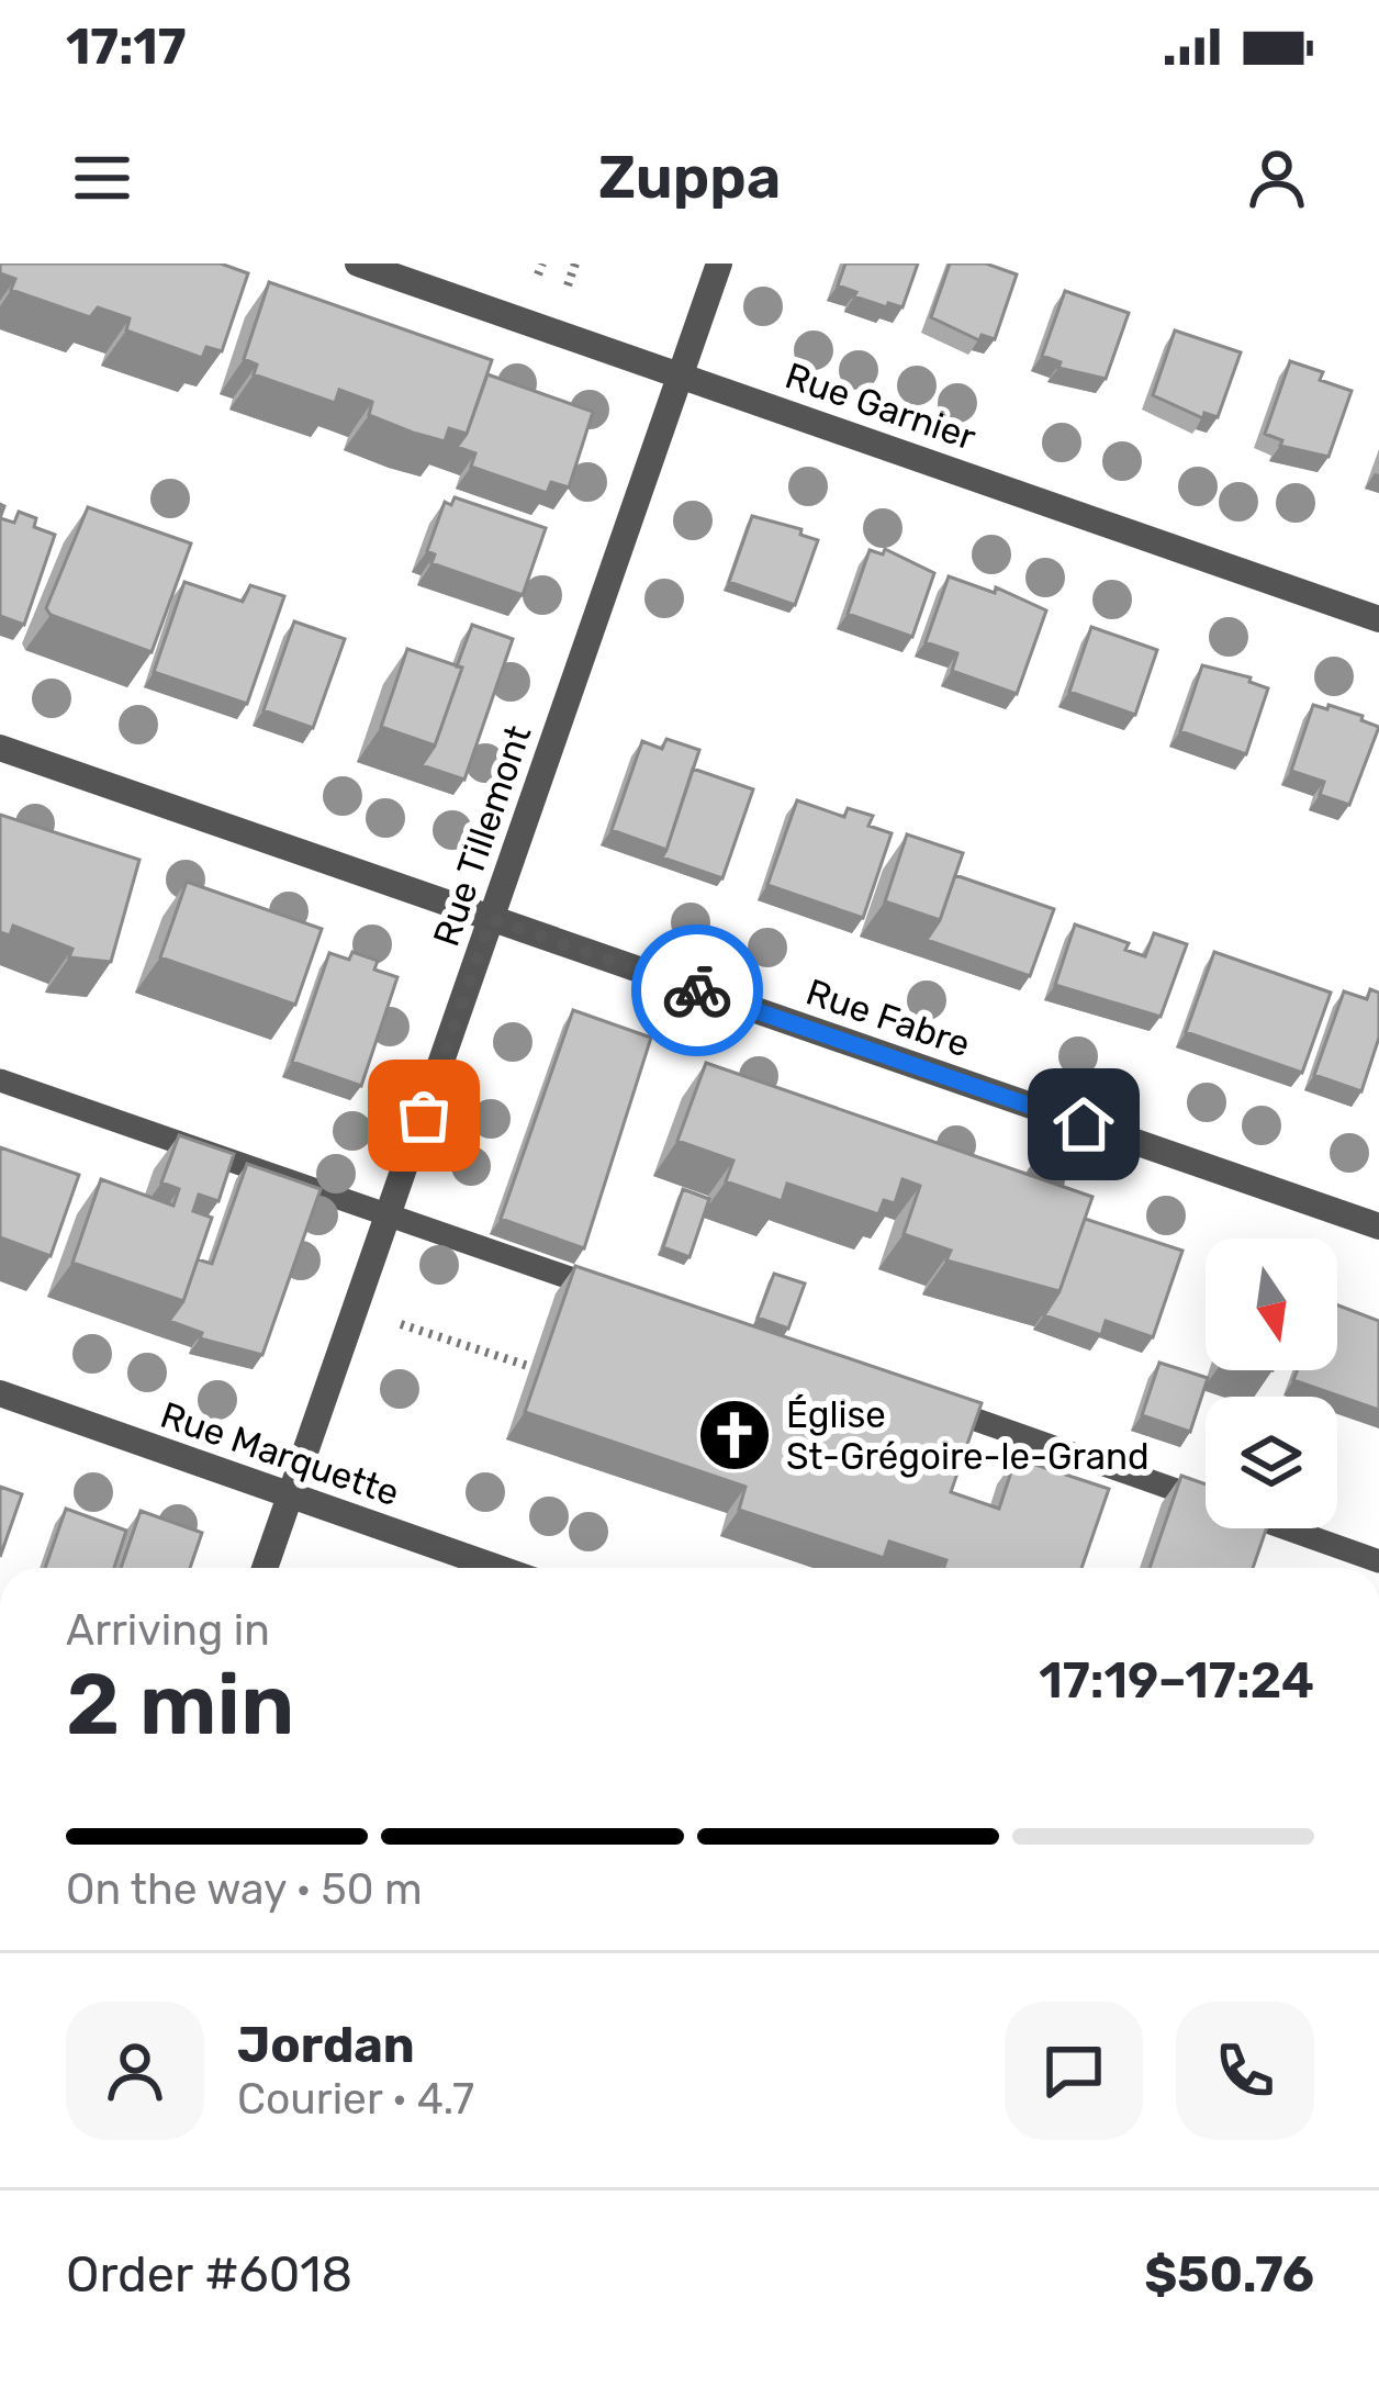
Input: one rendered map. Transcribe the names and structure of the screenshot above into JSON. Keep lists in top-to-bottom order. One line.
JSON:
{"streets":{"street":["Rue Garnier","Rue Tillemont","Rue Fabre","Rue Marquette"]},"crossings":[["Rue Garnier","Rue Tillemont"],["Rue Tillemont","Rue Fabre"],["Rue Tillemont","Rue Marquette"]],"places":{"church":["Église St-Grégoire-le-Grand"]},"north":"bottom","page":{"status":"17:17","header":"Zuppa","heading":["2 min","Arriving in","17:19–17:24"],"panel":["Jordan","Courier · 4.7","Order #6018","$50.76"],"bar":"On the way · 50 m"}}
